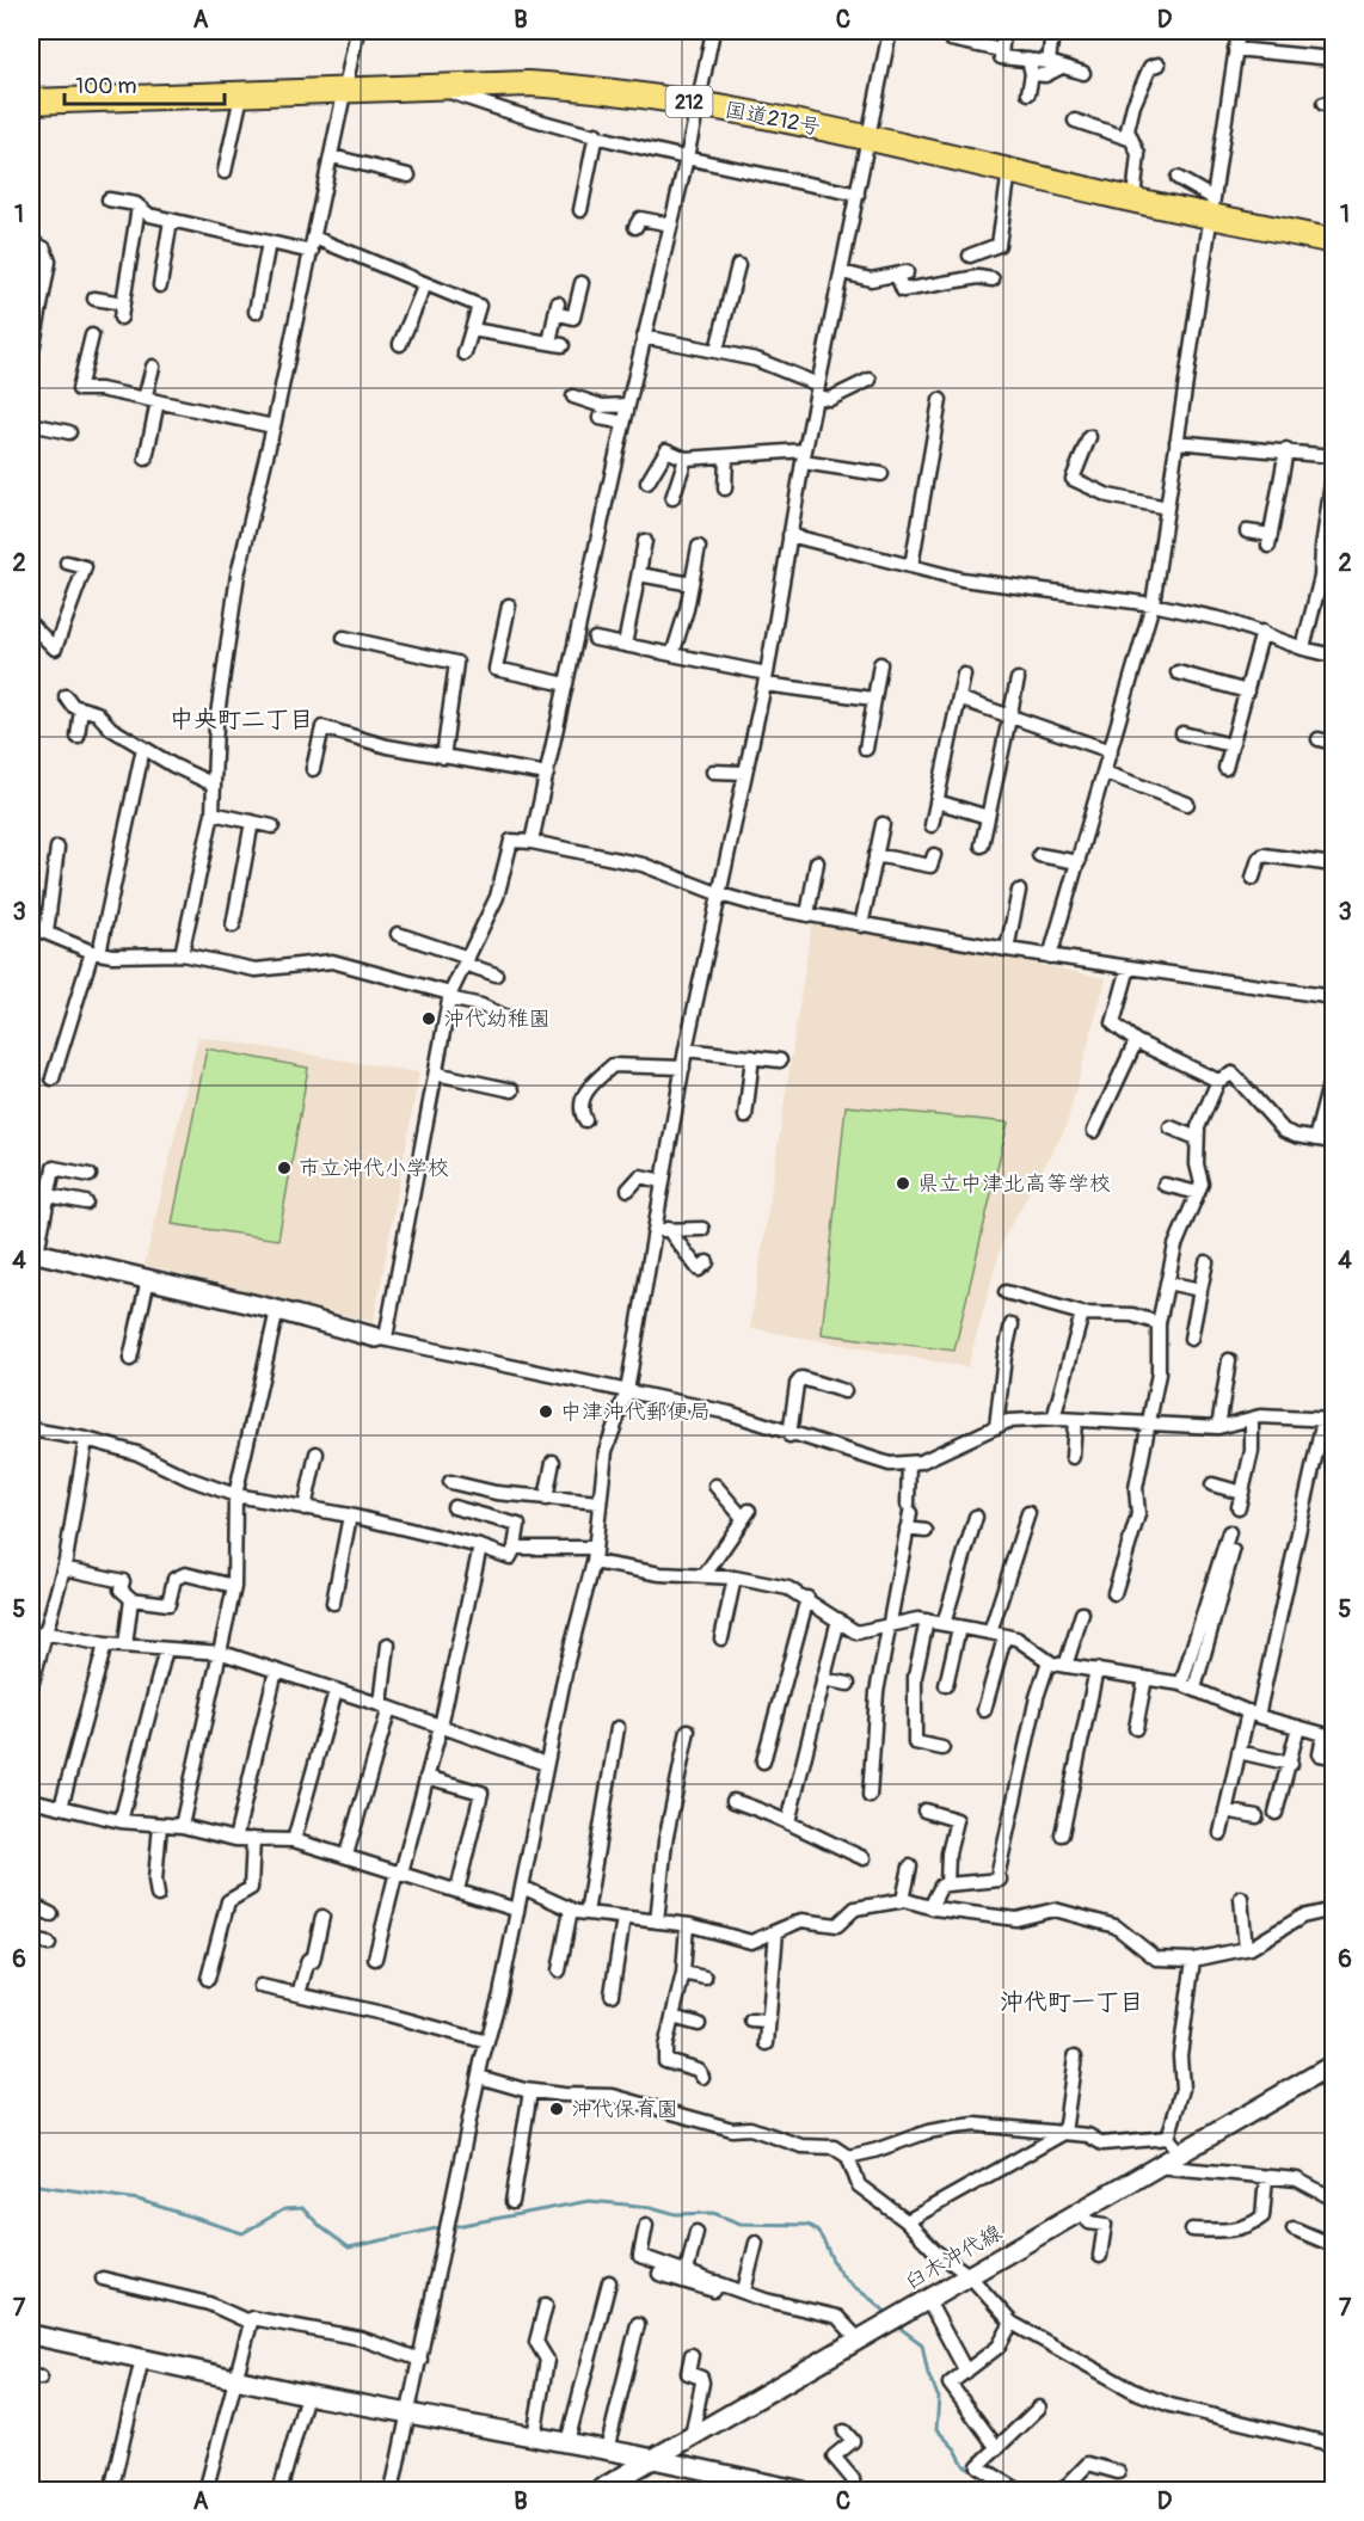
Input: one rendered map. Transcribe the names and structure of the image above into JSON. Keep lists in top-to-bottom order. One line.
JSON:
{"streets":{"highway":["212","国道212号"],"street":["臼木沖代線"]},"districts":["中央町二丁目","沖代町一丁目"],"places":["沖代幼稚園","市立沖代小学校","県立中津北高等学校","中津沖代郵便局","沖代保育園"],"scale_bar":"100 m","grid":{"columns":["A","B","C","D"],"rows":["1","2","3","4","5","6","7"]}}
